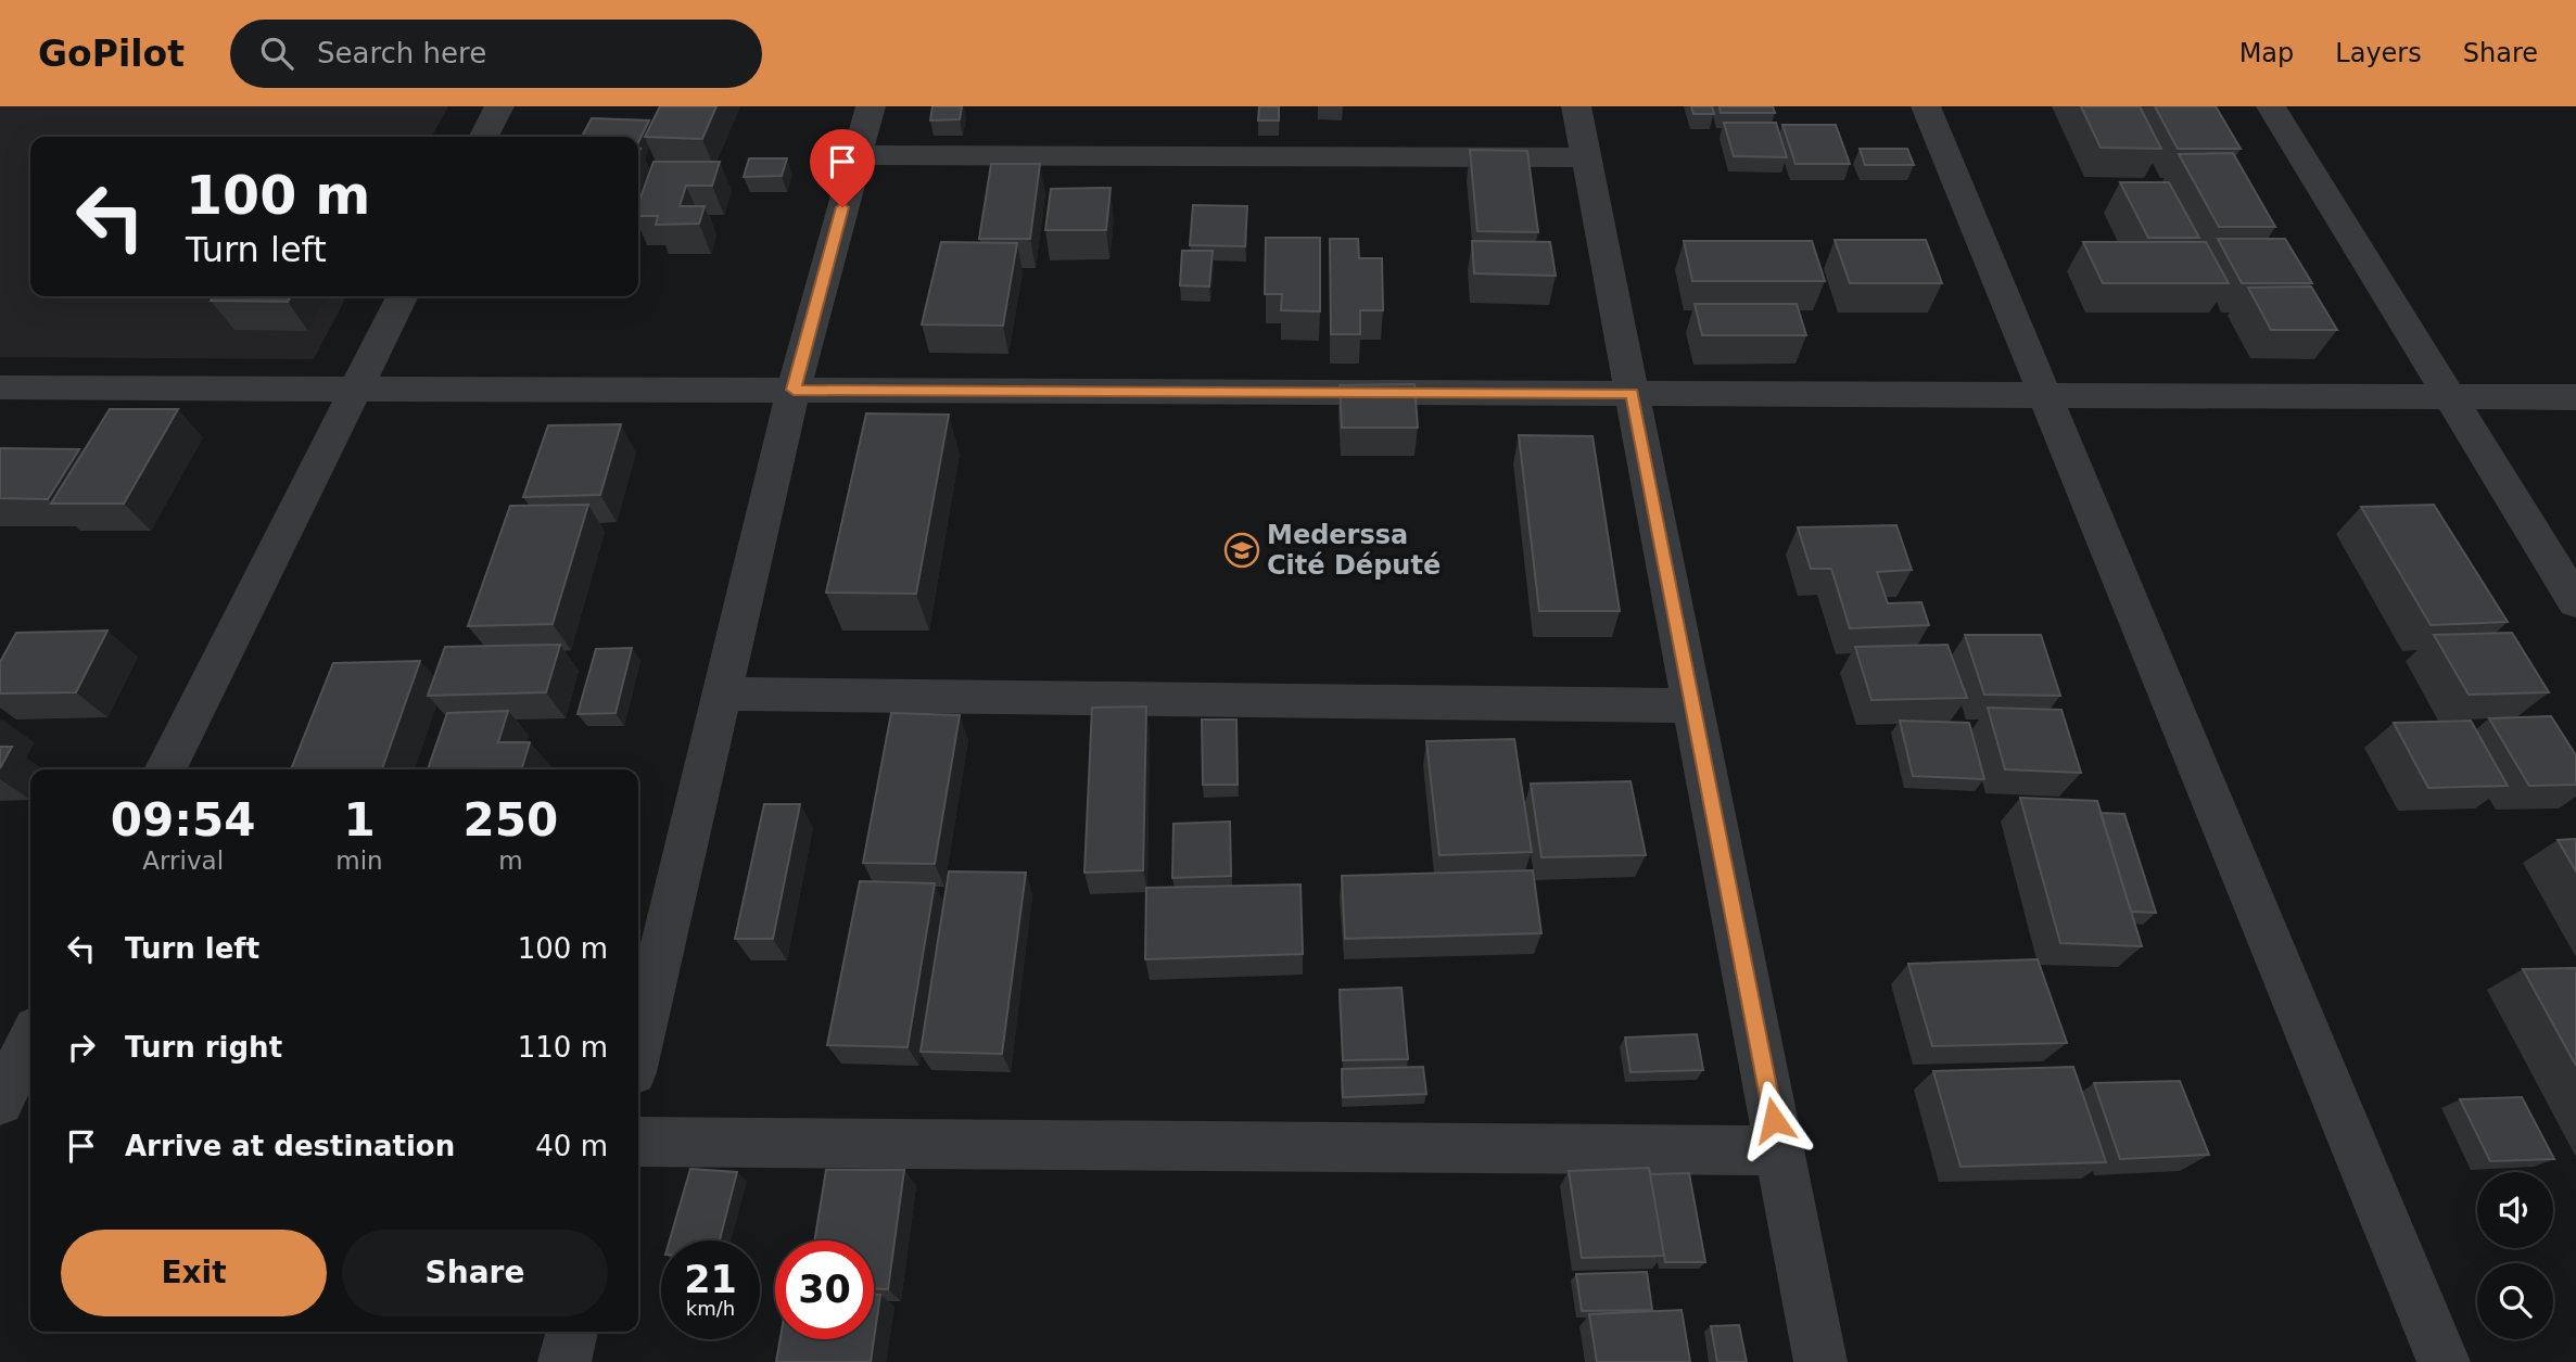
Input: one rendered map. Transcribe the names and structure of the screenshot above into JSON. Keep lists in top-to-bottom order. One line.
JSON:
{"places":{"school or university":["Mederssa Cité Député"]},"page":{"header":"GoPilot","search":"Search here","nav":["Map","Layers","Share"],"turn":["100 m","Turn left"],"eta":["09:54","Arrival","1","min","250","m"],"list":[{"name":"Turn left","value":"100 m"},{"name":"Turn right","value":"110 m"},{"name":"Arrive at destination","value":"40 m"}],"buttons":["Exit","Share"],"speed":"21 km/h","limit":"30"}}
